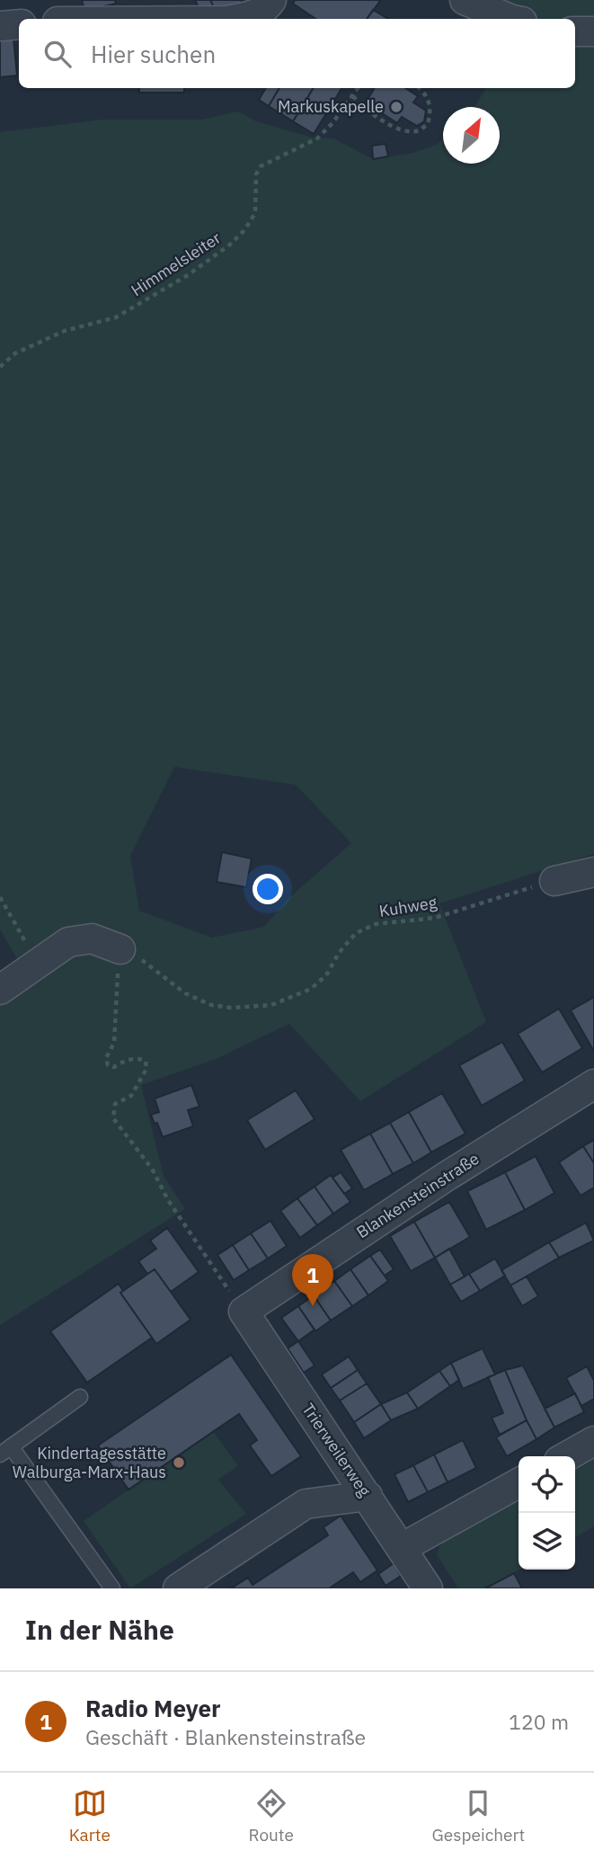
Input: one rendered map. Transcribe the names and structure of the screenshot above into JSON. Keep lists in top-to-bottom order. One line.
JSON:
{"streets":{"street":["Blankensteinstraße","Trierweilerweg"],"path":["Himmelsleiter","Kuhweg"]},"crossings":[["Blankensteinstraße","Trierweilerweg"]],"places":["Markuskapelle","Kindertagesstätte Walburga-Marx-Haus"],"north":"top right","page":{"search":"Hier suchen","pins":"1","heading":"In der Nähe","list":[{"mark":"1","name":"Radio Meyer","note":"Geschäft · Blankensteinstraße","value":"120 m"}],"nav":["Karte","Route","Gespeichert"]}}
